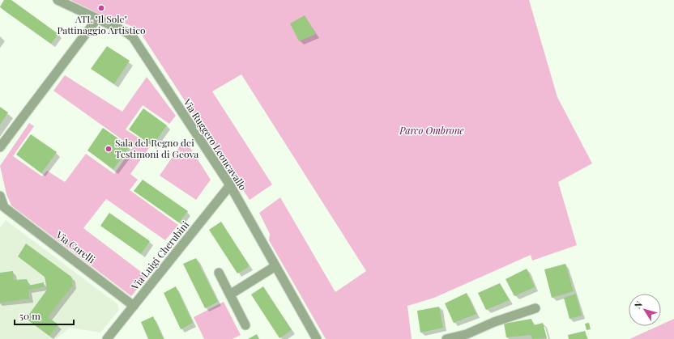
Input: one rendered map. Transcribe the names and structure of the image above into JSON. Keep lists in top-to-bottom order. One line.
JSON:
{"streets":{"street":["Via Ruggero Leoncavallo","Via Corelli","Via Luigi Cherubini"]},"crossings":[["Via Ruggero Leoncavallo","Via Luigi Cherubini"],["Via Corelli","Via Luigi Cherubini"]],"parks":["Parco Ombrone"],"places":["ATL \"Il Sole\" Pattinaggio Artistico","Sala del Regno dei Testimoni di Geova"],"scale_bar":"50 m","north":"top left"}
